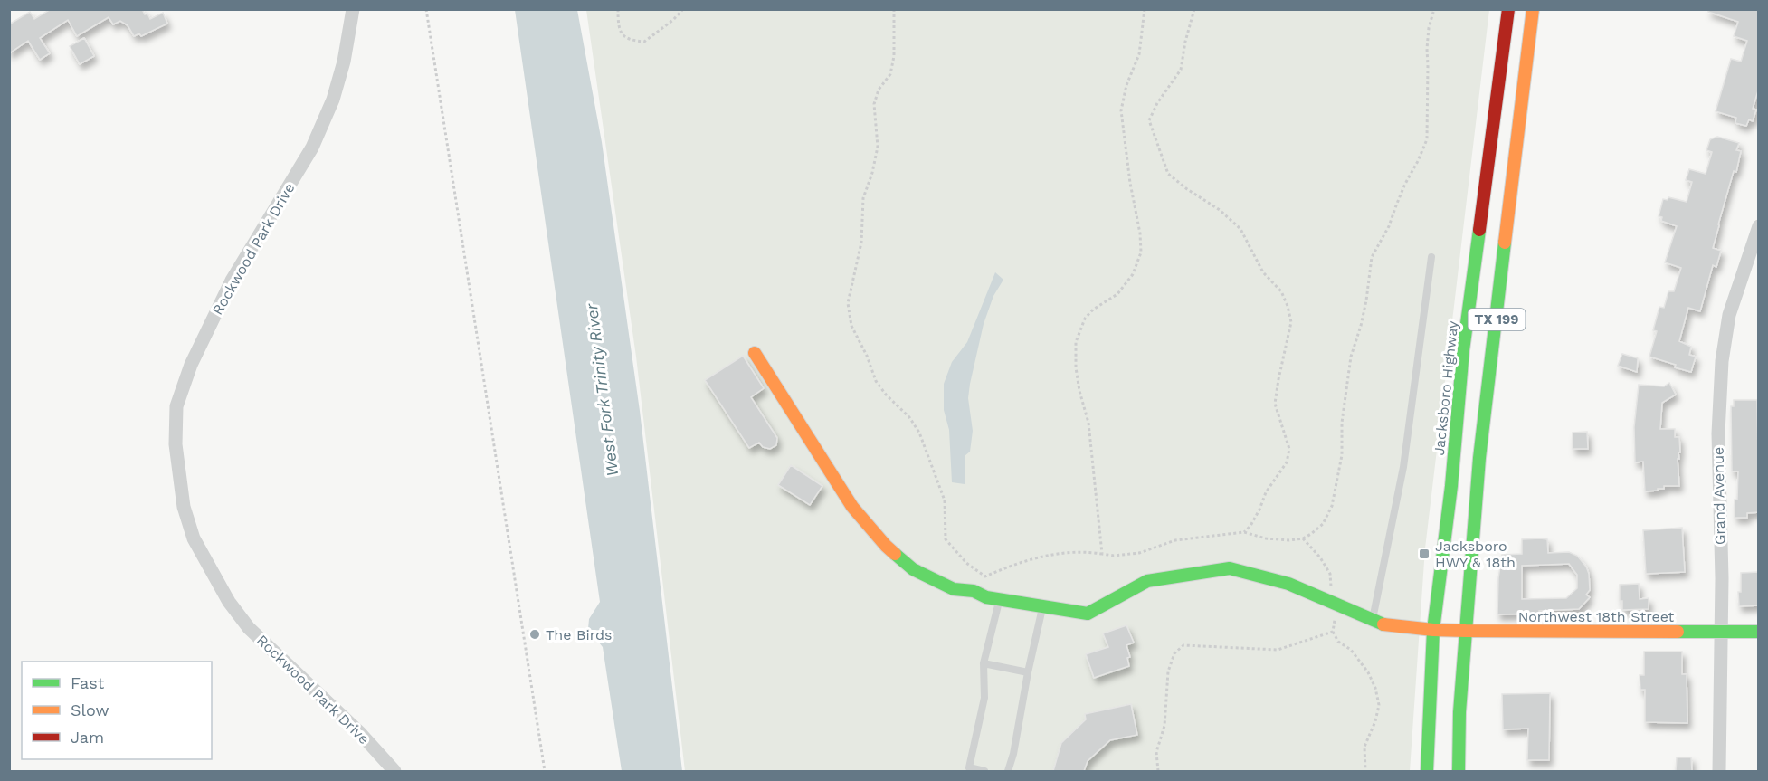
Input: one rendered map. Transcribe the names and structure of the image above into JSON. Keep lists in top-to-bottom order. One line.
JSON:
{"streets":{"main road":["TX 199","Jacksboro Highway","Northwest 18th Street"],"street":["Rockwood Park Drive","Grand Avenue"]},"crossings":[["TX 199","Northwest 18th Street"],["Jacksboro Highway","Northwest 18th Street"],["Grand Avenue","Northwest 18th Street"]],"water":["West Fork Trinity River"],"places":{"transit":["Jacksboro HWY & 18th"],"other":["The Birds"]},"legend":["Fast","Slow","Jam"]}
